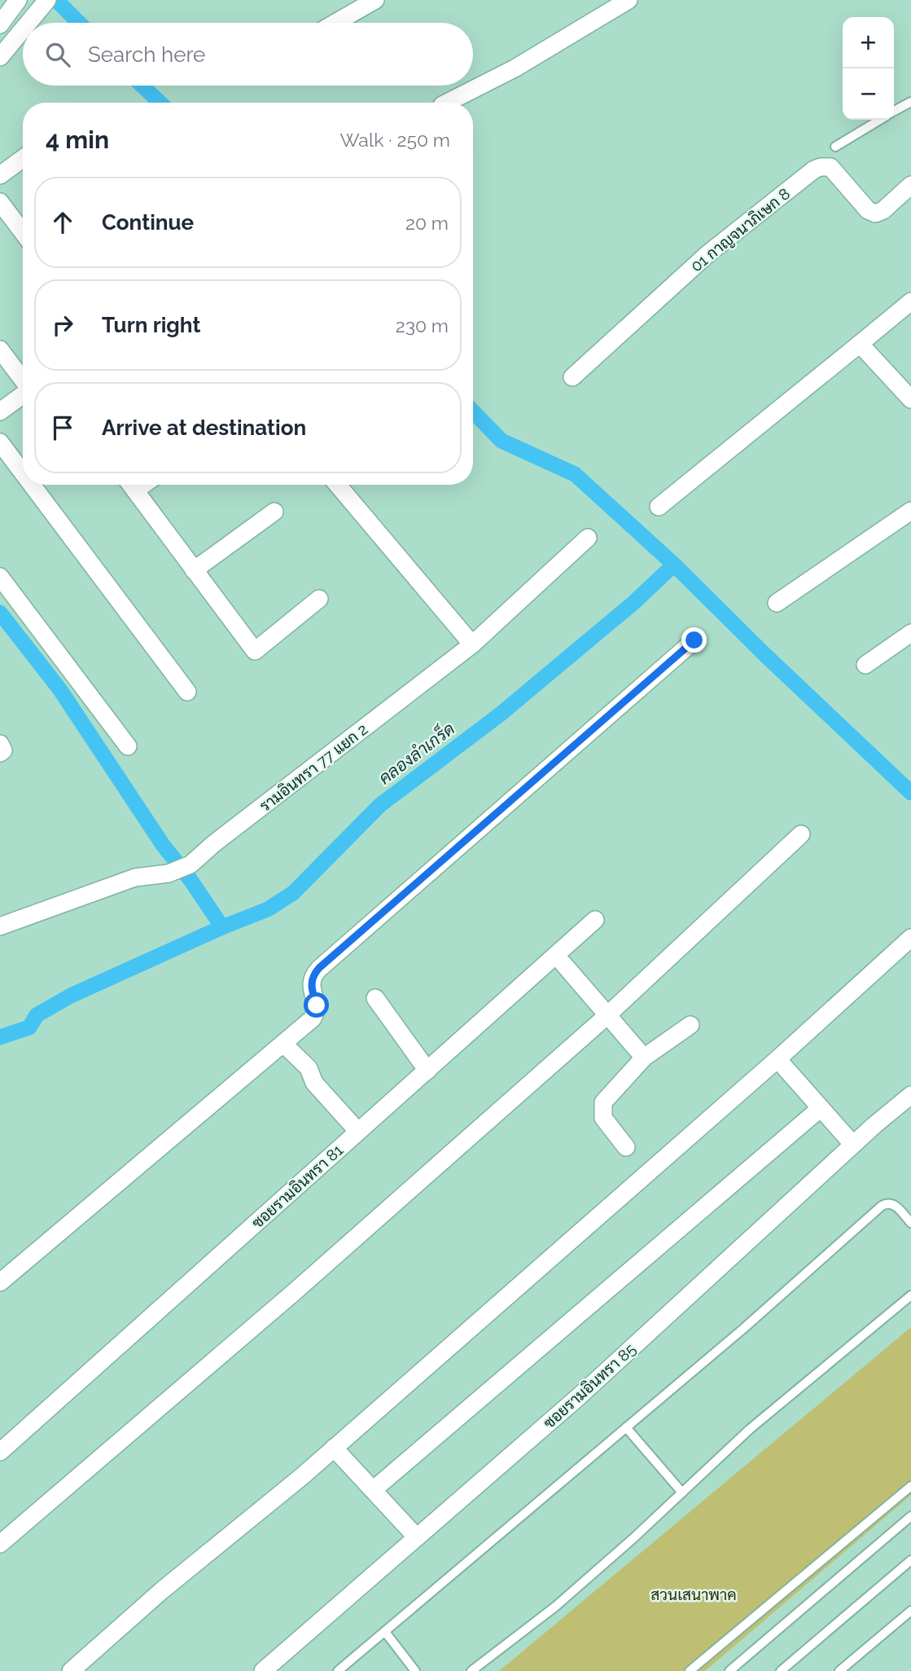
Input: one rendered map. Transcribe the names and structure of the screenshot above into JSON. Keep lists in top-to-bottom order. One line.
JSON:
{"streets":{"street":["01 กาญจนาภิเษก 8","รามอินทรา 77 แยก 2","ซอยรามอินทรา 81","ซอยรามอินทรา 85"]},"water":["คลองลำเกร็ด"],"parks":["สวนเสนาพาค"],"page":{"map_buttons":["+","−"],"search":"Search here","heading":["4 min","Walk · 250 m"],"list":[["Continue","20 m"],["Turn right","230 m"],"Arrive at destination"]}}
